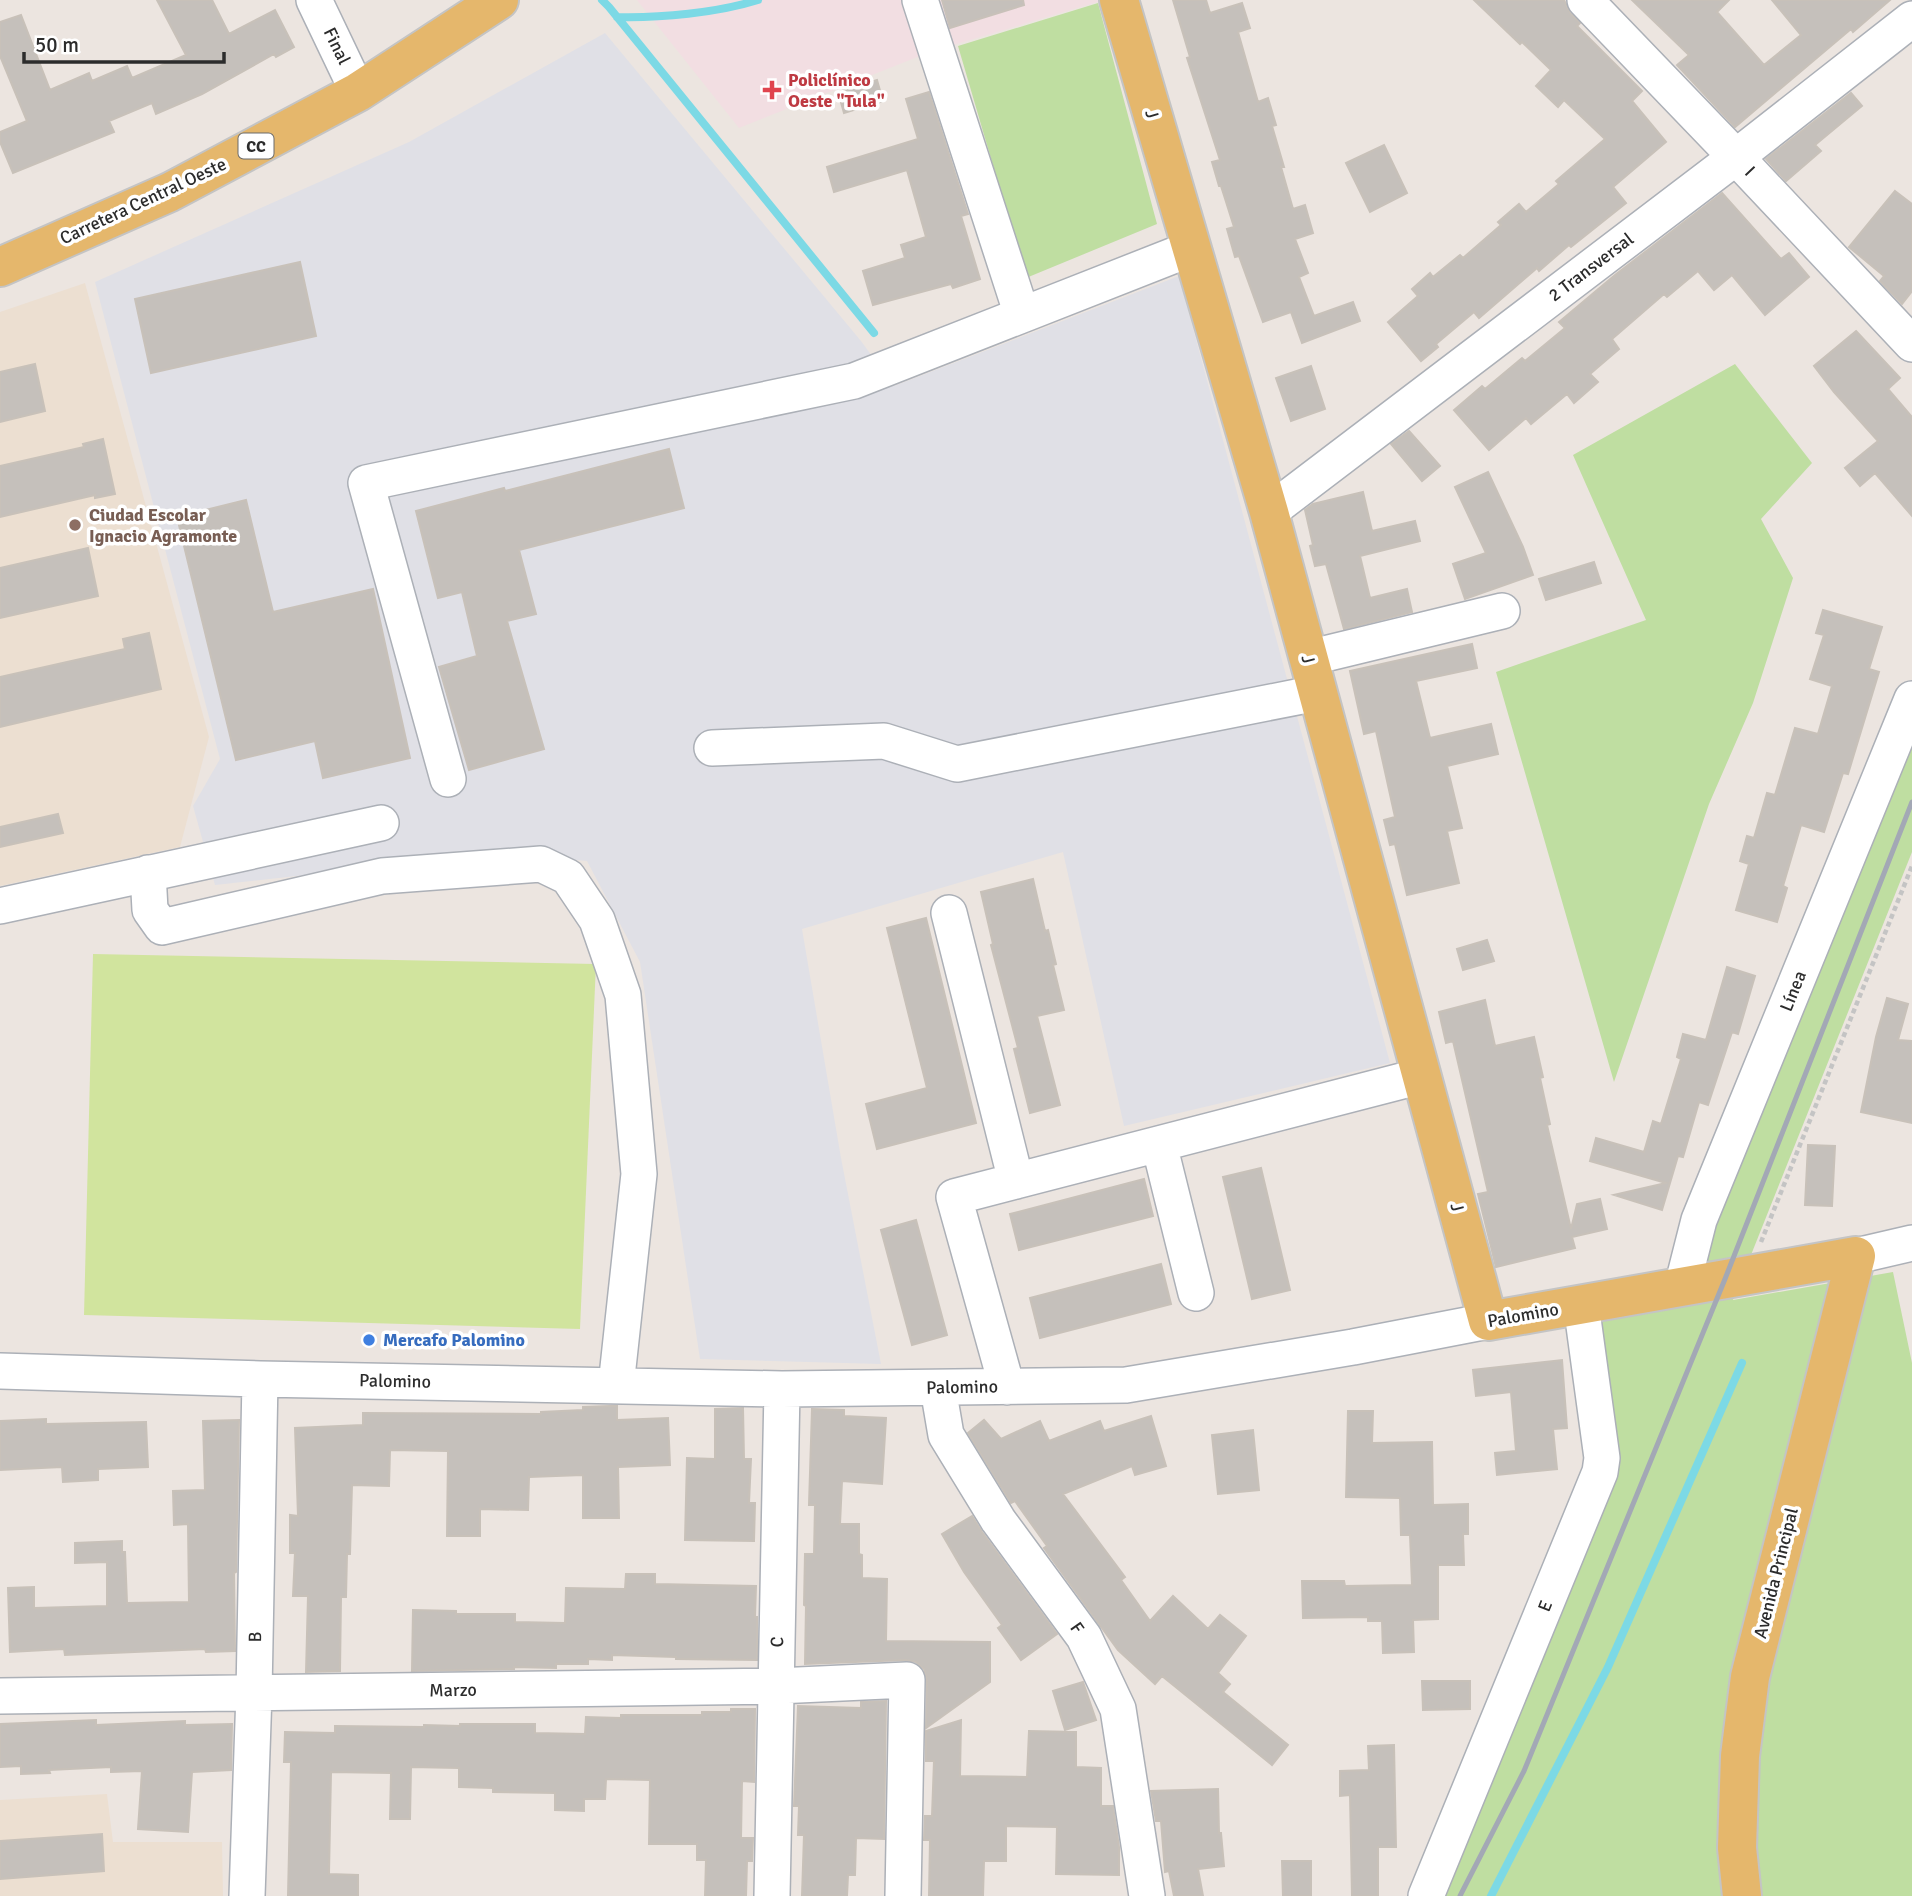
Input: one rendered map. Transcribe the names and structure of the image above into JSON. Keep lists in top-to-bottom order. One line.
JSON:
{"streets":{"main road":["J","CC","Carretera Central Oeste","Palomino","Avenida Principal"],"street":["Final","I","2 Transversal","Línea","E","F","B","C","Marzo"]},"crossings":[["Final","Carretera Central Oeste"],["J","2 Transversal"],["J","Palomino"],["I","2 Transversal"],["Línea","Palomino"],["Palomino","Avenida Principal"],["Palomino","E"],["Palomino","F"],["Palomino","B"],["Palomino","C"],["B","Marzo"],["C","Marzo"]],"places":{"health":["Policlínico Oeste \"Tula\""],"other":["Ciudad Escolar Ignacio Agramonte","Mercafo Palomino"]},"scale_bar":"50 m"}
